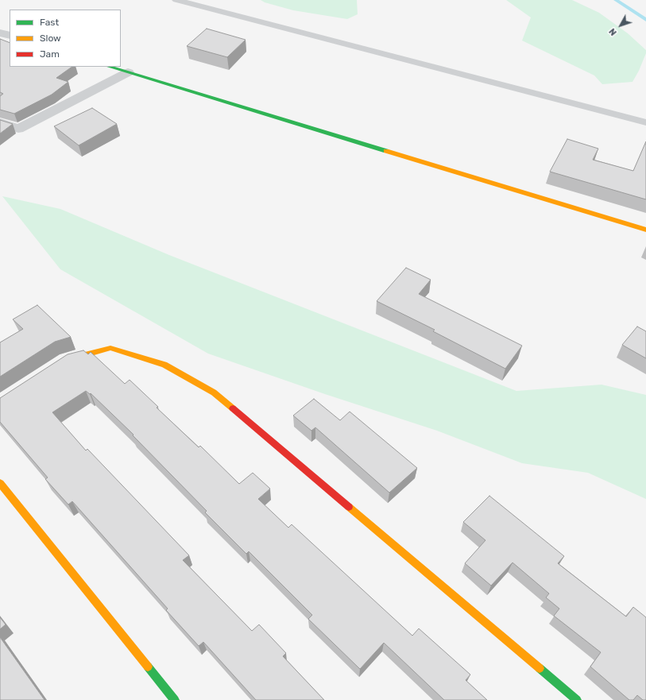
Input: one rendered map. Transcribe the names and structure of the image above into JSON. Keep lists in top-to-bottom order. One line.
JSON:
{"legend":["Fast","Slow","Jam"],"north":"bottom left"}
